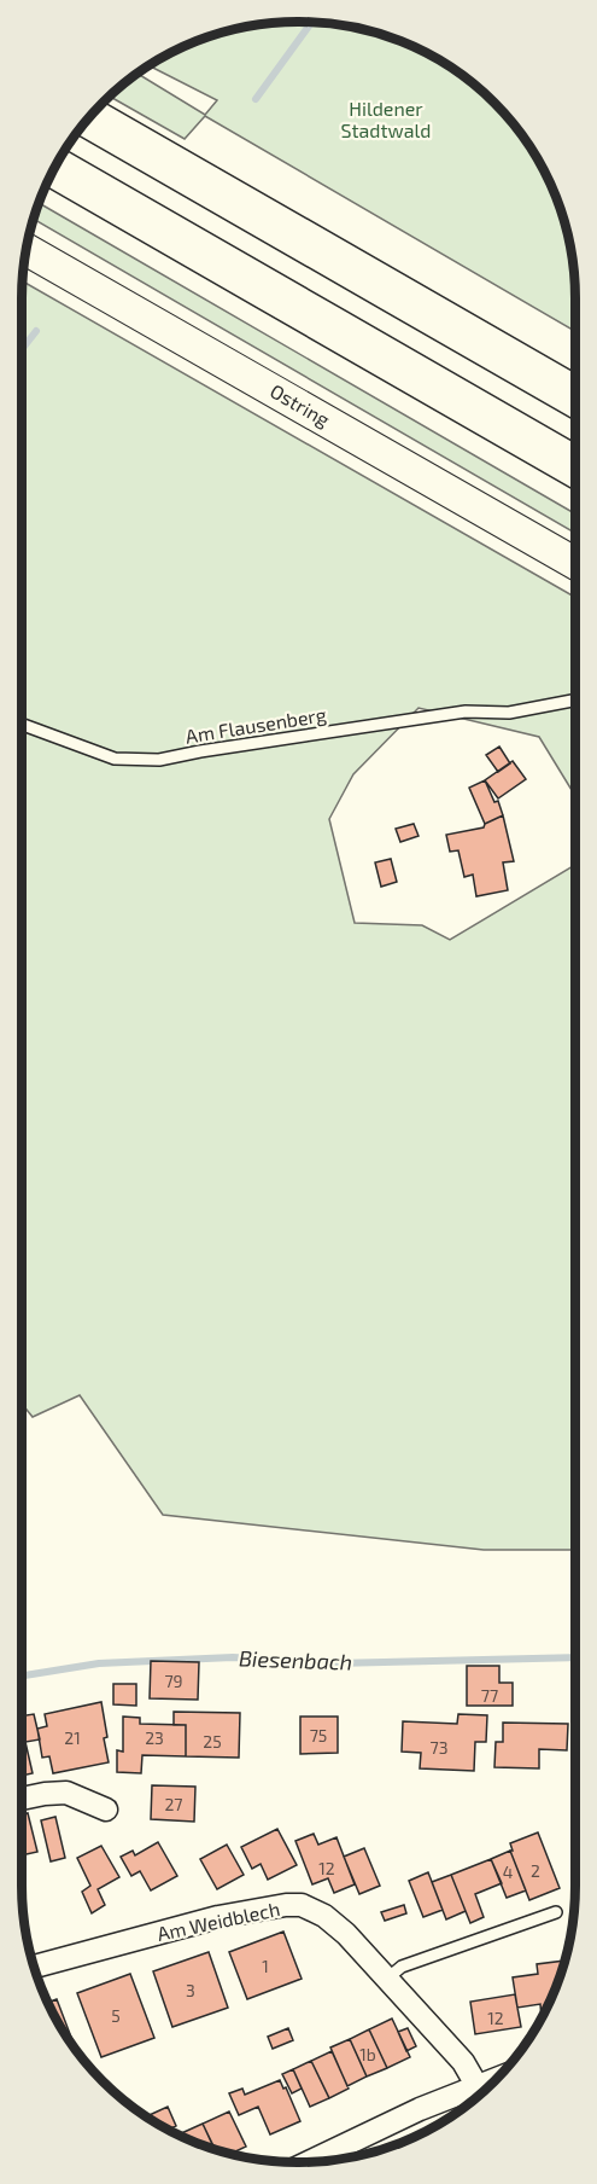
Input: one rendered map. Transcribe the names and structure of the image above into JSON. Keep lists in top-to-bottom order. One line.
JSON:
{"streets":{"main road":["Ostring"],"street":["Am Weidblech"],"lane":["Am Flausenberg"]},"water":["Biesenbach"],"parks":["Hildener Stadtwald"],"house_numbers":["79","77","75","21","23","25","73","27","12","2","4","1","3","5","12","1b"]}
